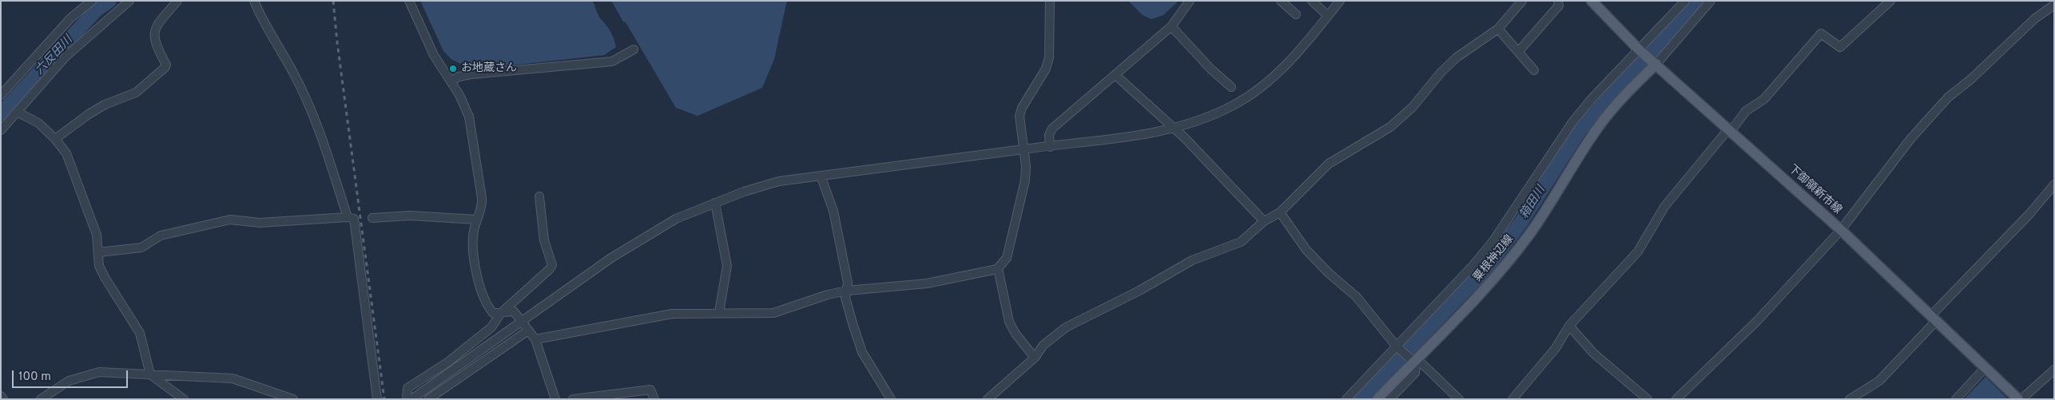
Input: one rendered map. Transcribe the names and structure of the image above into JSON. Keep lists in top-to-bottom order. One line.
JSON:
{"streets":{"main road":["下御領新市線","粟根神辺線"]},"crossings":[["下御領新市線","粟根神辺線"]],"water":["六反田川","箱田川"],"places":["お地蔵さん"],"scale_bar":"100 m"}
